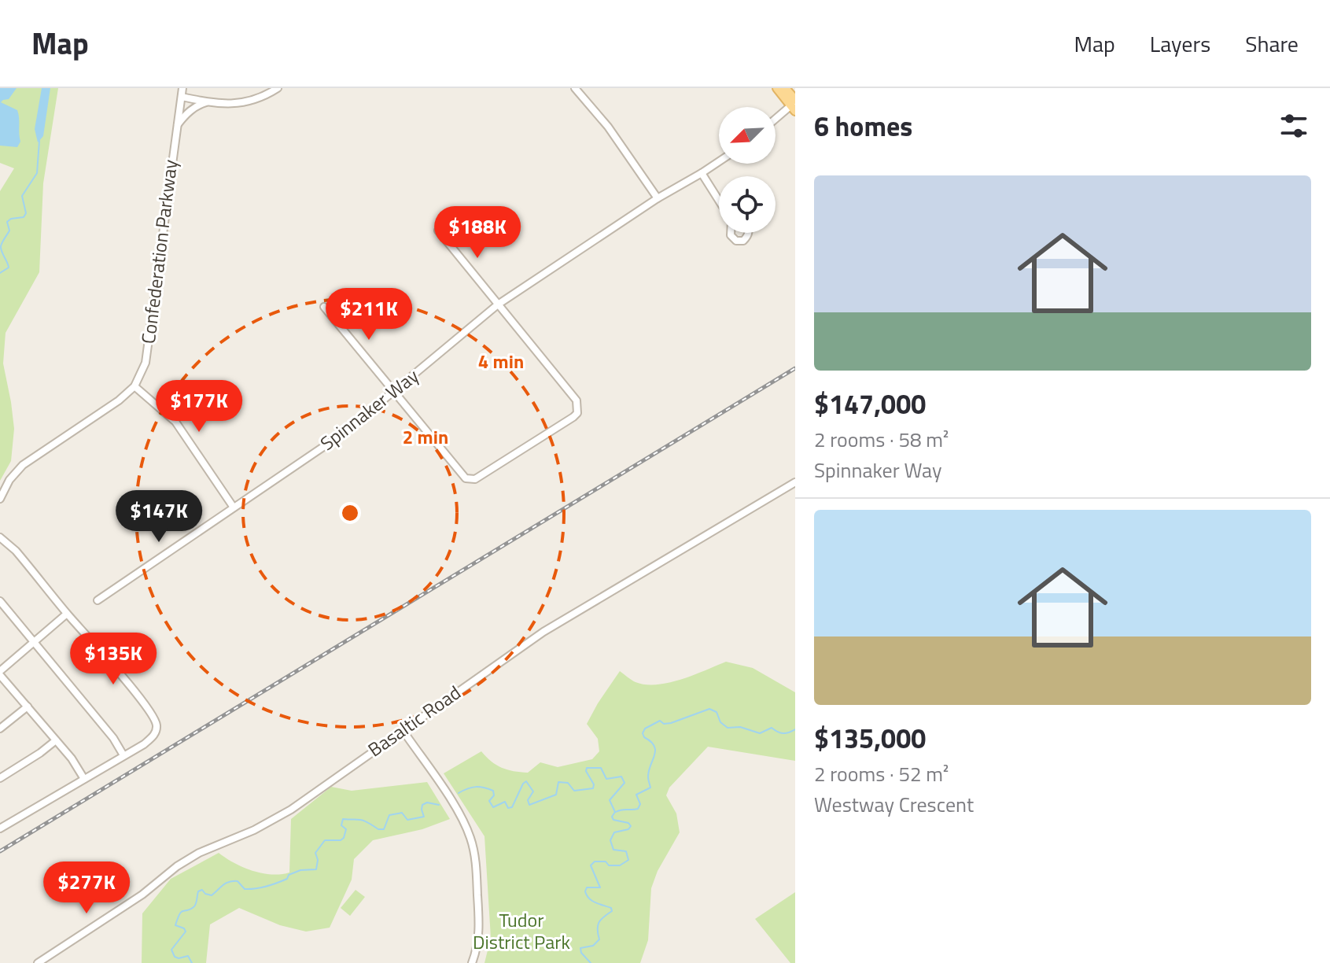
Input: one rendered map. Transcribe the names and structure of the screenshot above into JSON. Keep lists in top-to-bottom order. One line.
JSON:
{"streets":{"street":["Confederation Parkway","Spinnaker Way","Basaltic Road"]},"parks":["Tudor District Park"],"north":"bottom left","page":{"header":"Map","nav":["Map","Layers","Share"],"heading":"6 homes","list":[{"name":"$147,000","note":"2 rooms · 58 m² · Spinnaker Way"},{"name":"$135,000","note":"2 rooms · 52 m² · Westway Crescent"}],"price":["$188K","$211K","$177K","$147K","$135K","$277K"]},"rings":["4 min","2 min"]}
